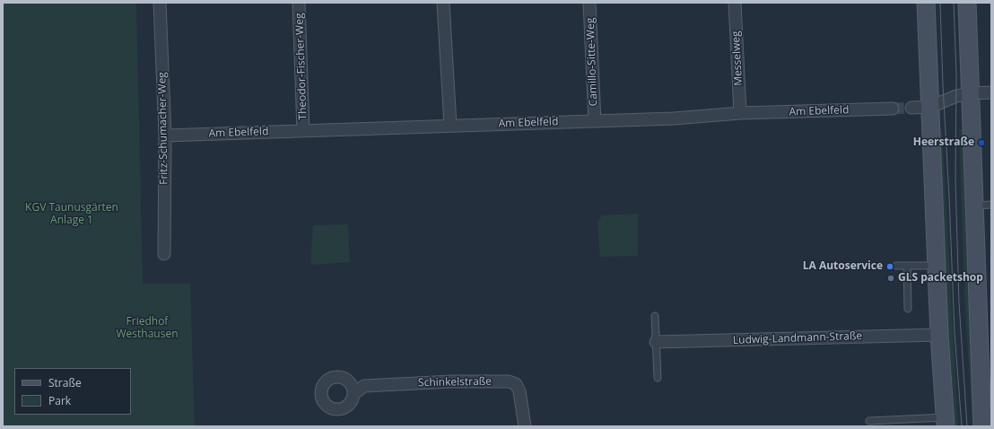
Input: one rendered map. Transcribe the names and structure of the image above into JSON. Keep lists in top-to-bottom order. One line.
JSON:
{"streets":{"street":["Messelweg","Camillo-Sitte-Weg","Theodor-Fischer-Weg","Am Ebelfeld","Fritz-Schumacher-Weg","Ludwig-Landmann-Straße","Schinkelstraße"]},"crossings":[["Messelweg","Am Ebelfeld"],["Camillo-Sitte-Weg","Am Ebelfeld"],["Theodor-Fischer-Weg","Am Ebelfeld"],["Am Ebelfeld","Fritz-Schumacher-Weg"]],"parks":["KGV Taunusgärten Anlage 1","Friedhof Westhausen"],"places":["Heerstraße","LA Autoservice","GLS packetshop"],"legend":["Straße","Park"]}
